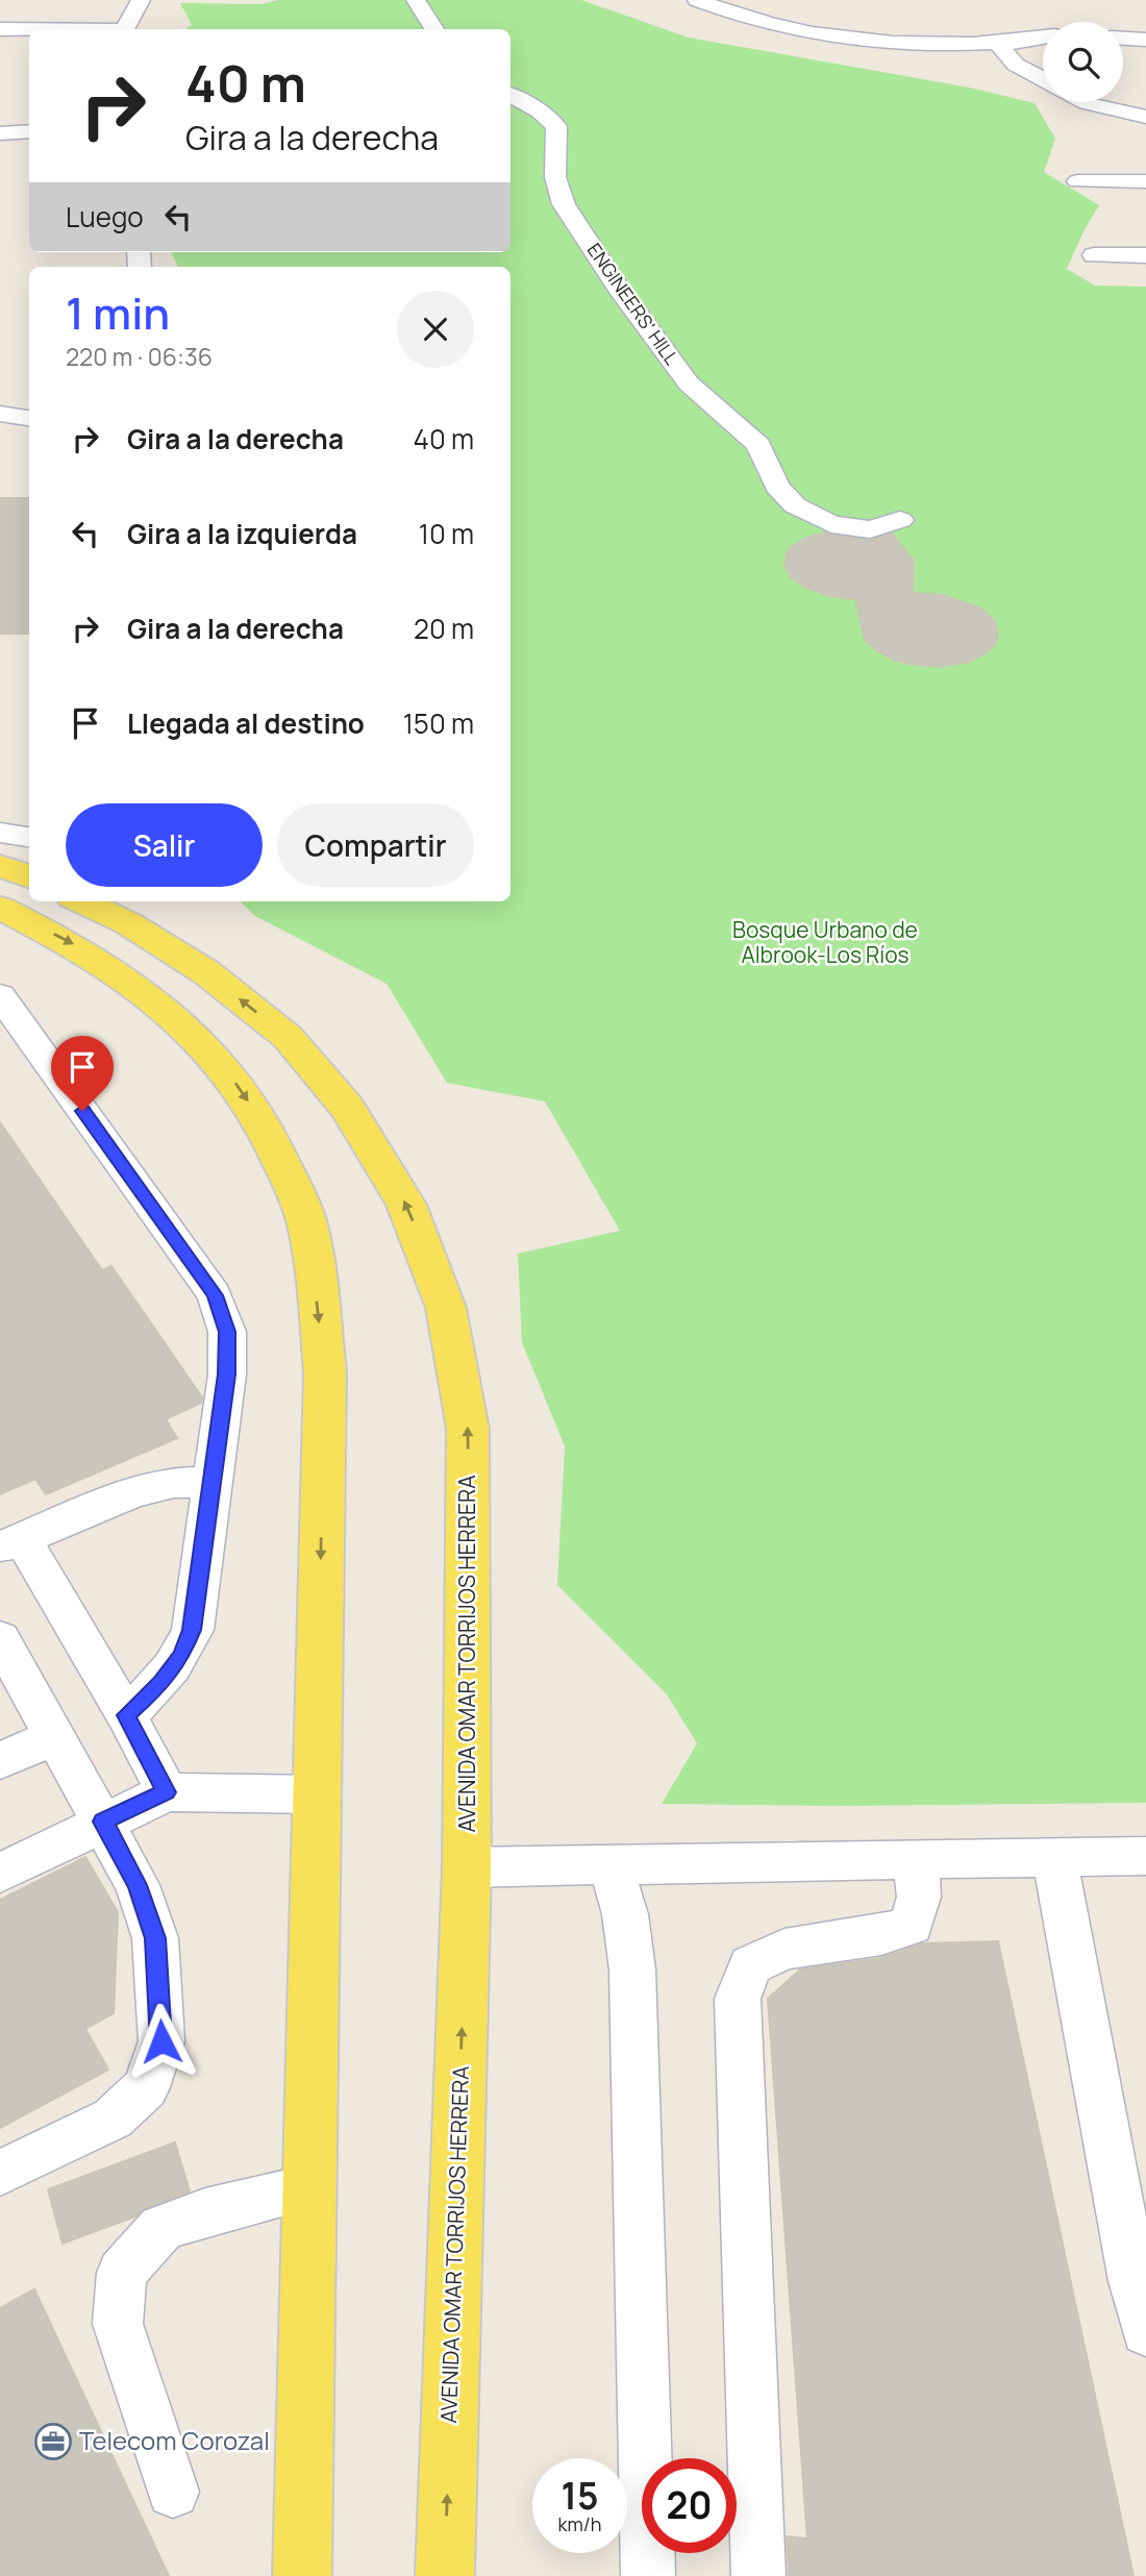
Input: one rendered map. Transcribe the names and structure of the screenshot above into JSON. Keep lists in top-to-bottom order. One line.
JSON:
{"streets":{"main road":["AVENIDA OMAR TORRIJOS HERRERA"],"street":["ENGINEERS' HILL"]},"parks":["Bosque Urbano de Albrook-Los Ríos"],"places":{"office":["Telecom Corozal"]},"page":{"turn":["40 m","Gira a la derecha"],"then":"Luego","heading":["1 min","220 m · 06:36"],"list":[{"name":"Gira a la derecha","value":"40 m"},{"name":"Gira a la izquierda","value":"10 m"},{"name":"Gira a la derecha","value":"20 m"},{"name":"Llegada al destino","value":"150 m"}],"buttons":["Salir","Compartir"],"speed":"15 km/h","limit":"20"}}
